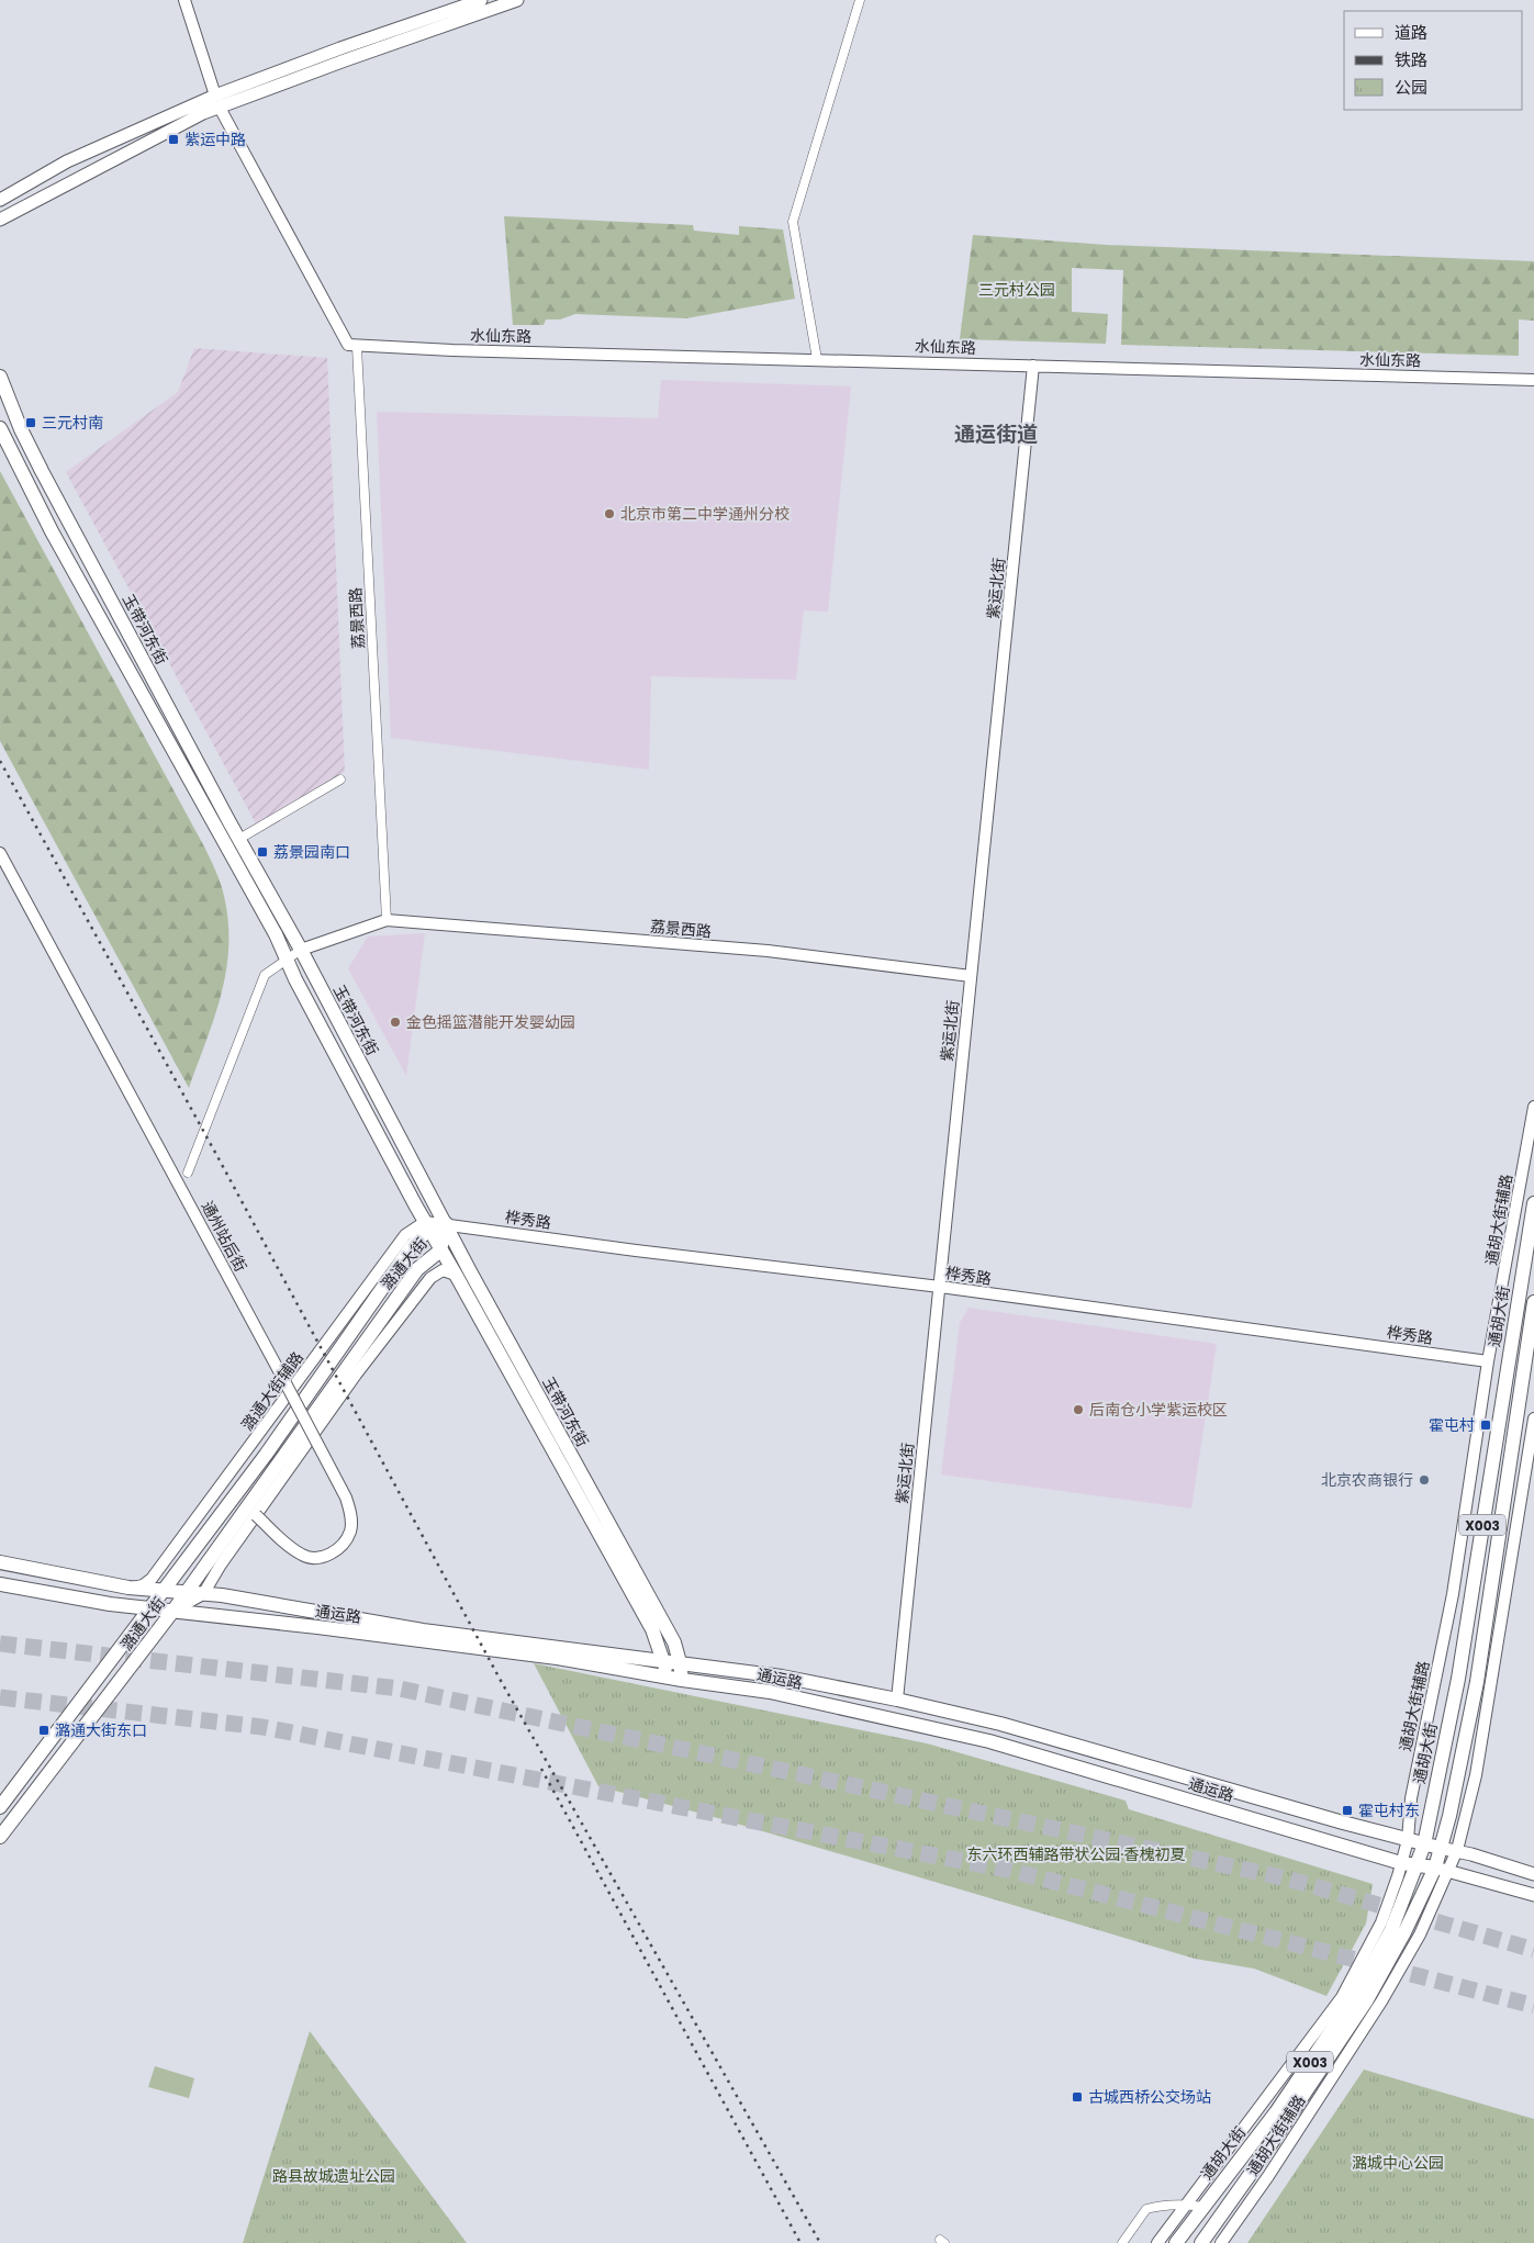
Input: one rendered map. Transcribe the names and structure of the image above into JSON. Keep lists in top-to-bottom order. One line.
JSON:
{"streets":{"main road":["玉带河东街","潞通大街","通胡大街","X003","通运路"],"street":["水仙东路","紫运北街","荔景西路","桦秀路","通胡大街辅路","通州站后街","潞通大街辅路"]},"crossings":[["水仙东路","紫运北街"],["水仙东路","荔景西路"],["紫运北街","荔景西路"],["紫运北街","桦秀路"],["紫运北街","通运路"],["荔景西路","玉带河东街"],["玉带河东街","桦秀路"],["玉带河东街","潞通大街"],["玉带河东街","潞通大街辅路"],["玉带河东街","通运路"],["桦秀路","通胡大街辅路"],["桦秀路","潞通大街"],["通胡大街辅路","X003"],["通胡大街辅路","通运路"],["潞通大街","潞通大街辅路"],["潞通大街","通运路"],["通胡大街","通运路"],["潞通大街辅路","通运路"],["X003","通运路"]],"districts":["通运街道"],"parks":["三元村公园","东六环西辅路带状公园·香槐初夏","潞城中心公园","路县故城遗址公园"],"places":{"transit":["紫运中路","三元村南","荔景园南口","霍屯村","潞通大街东口","霍屯村东","古城西桥公交场站"],"other":["北京市第二中学通州分校","金色摇篮潜能开发婴幼园","后南仓小学紫运校区","北京农商银行"]},"legend":["道路","铁路","公园"]}
